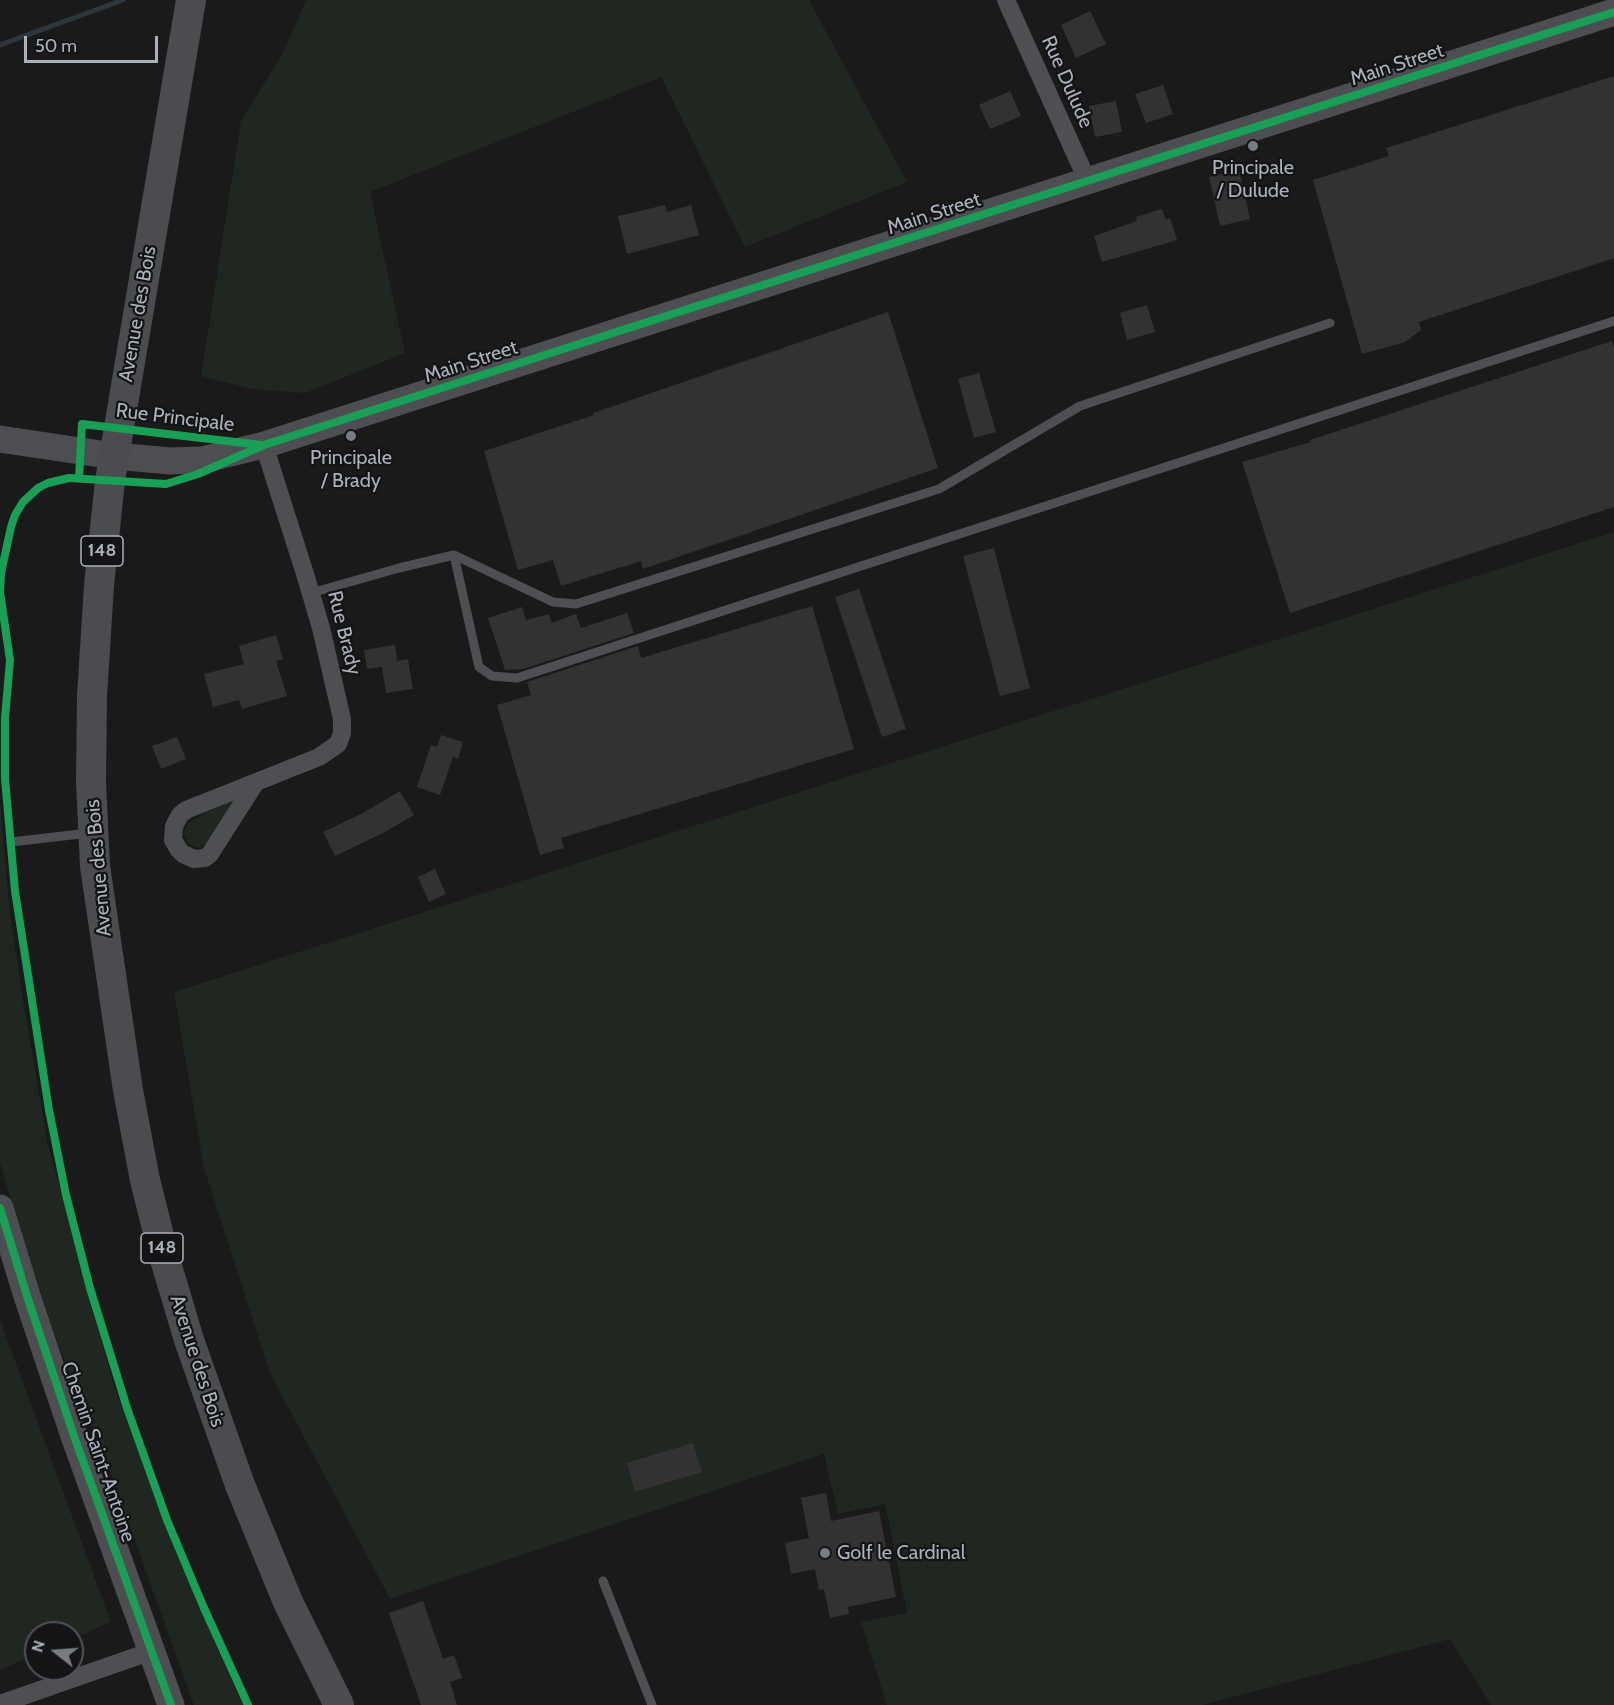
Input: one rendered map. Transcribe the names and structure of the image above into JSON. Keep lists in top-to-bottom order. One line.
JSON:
{"streets":{"main road":["Avenue des Bois","148"],"street":["Main Street","Rue Dulude","Rue Principale","Rue Brady","Chemin Saint-Antoine"]},"crossings":[["Main Street","Rue Dulude"],["Main Street","Rue Principale"],["Main Street","Rue Brady"],["Avenue des Bois","Rue Principale"],["Rue Principale","Rue Brady"]],"places":["Principale / Dulude","Principale / Brady","Golf le Cardinal"],"scale_bar":"50 m","north":"left"}
